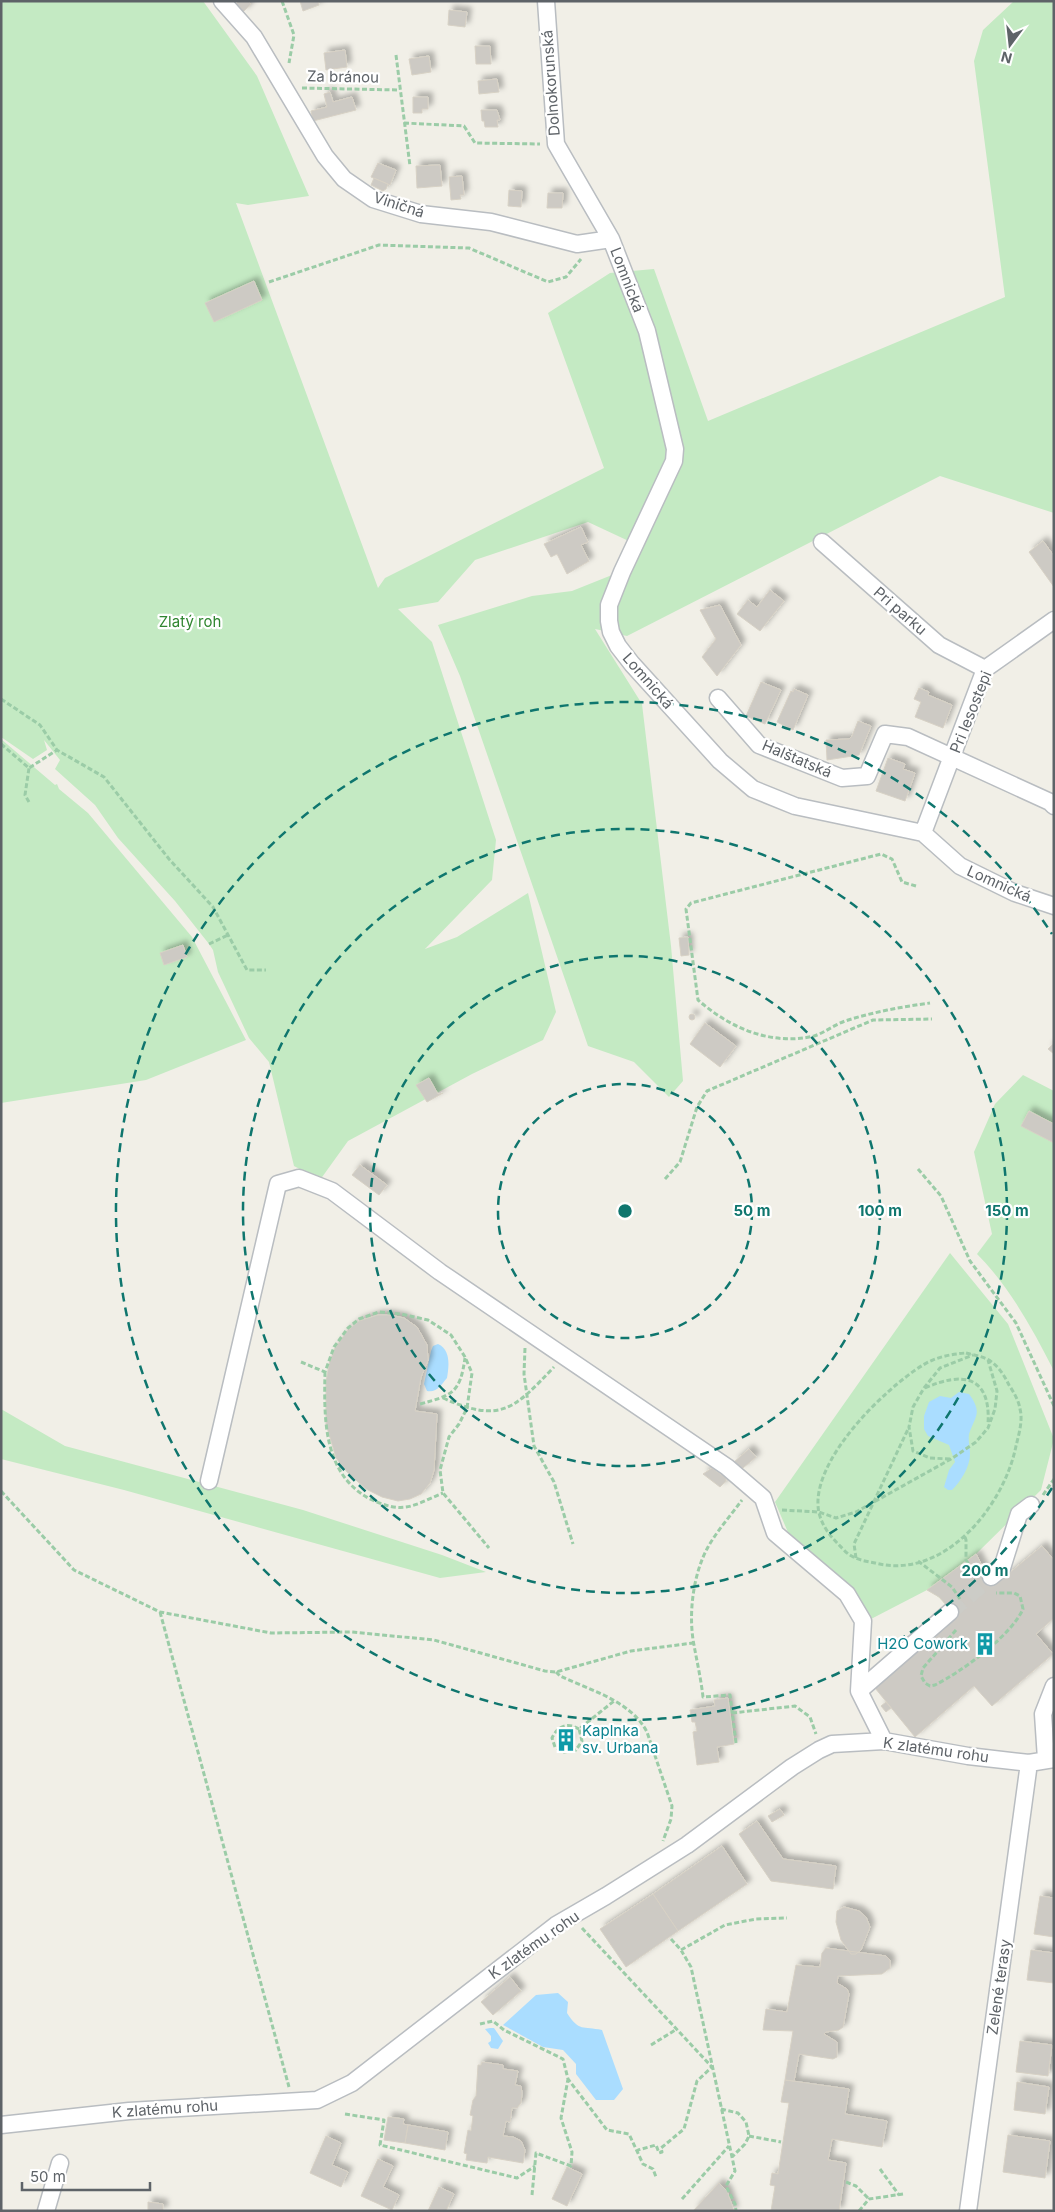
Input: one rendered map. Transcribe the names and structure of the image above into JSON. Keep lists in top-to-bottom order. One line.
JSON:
{"streets":{"street":["Dolnokorunská","Viničná","Lomnická","Pri parku","Pri lesostepi","Halštatská","K zlatému rohu","Zelené terasy"],"path":["Za bránou"]},"crossings":[["Za bránou","Viničná"],["Dolnokorunská","Viničná"],["Dolnokorunská","Lomnická"],["Viničná","Lomnická"],["Lomnická","Pri lesostepi"],["Pri parku","Pri lesostepi"],["Pri lesostepi","Halštatská"],["K zlatému rohu","Zelené terasy"]],"parks":["Zlatý roh"],"places":{"building":["H2O Cowork","Kaplnka sv. Urbana"]},"scale_bar":"50 m","north":"bottom","rings":["50 m","100 m","150 m","200 m"]}
